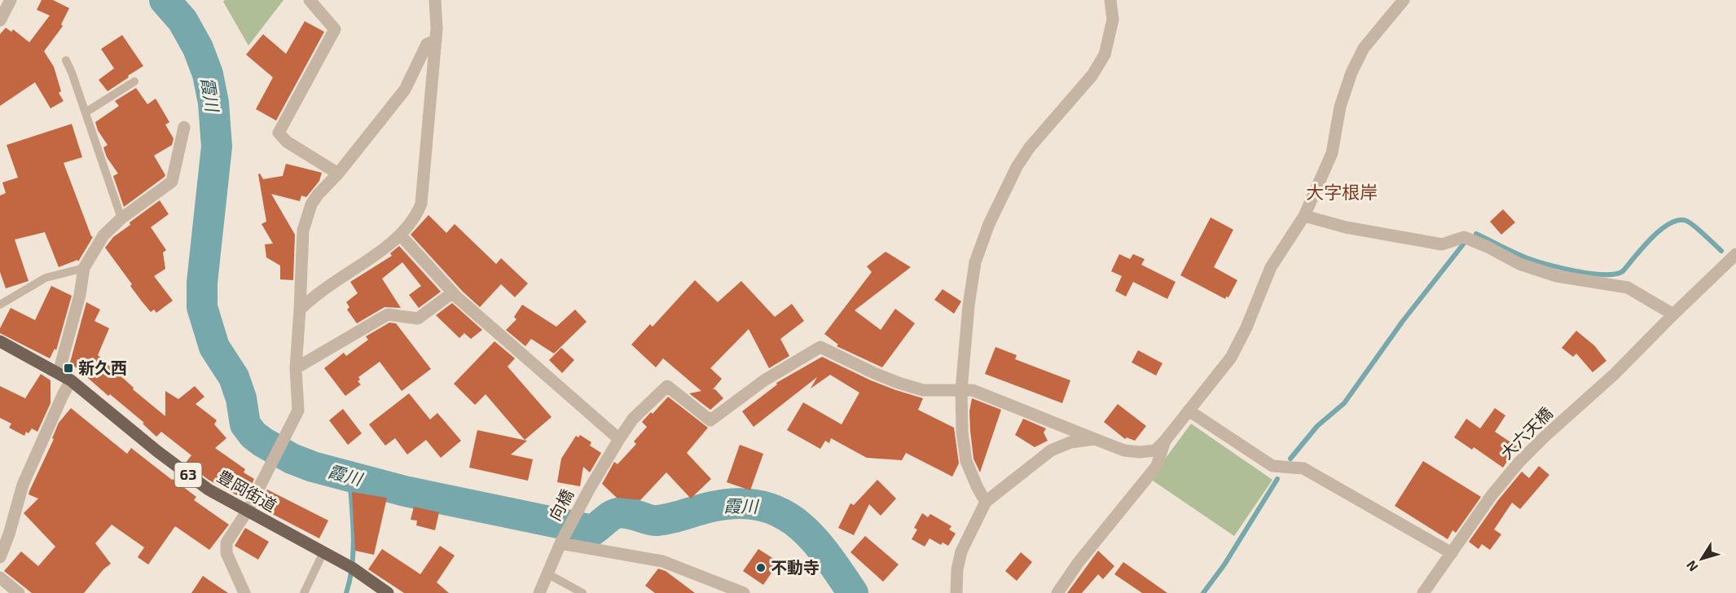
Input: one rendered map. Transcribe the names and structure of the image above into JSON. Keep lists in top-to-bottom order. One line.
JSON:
{"streets":{"main road":["63","豊岡街道"],"street":["大六天橋","向橋"]},"districts":["大字根岸"],"water":["霞川"],"places":{"transit":["新久西"],"other":["不動寺"]},"north":"bottom left"}
